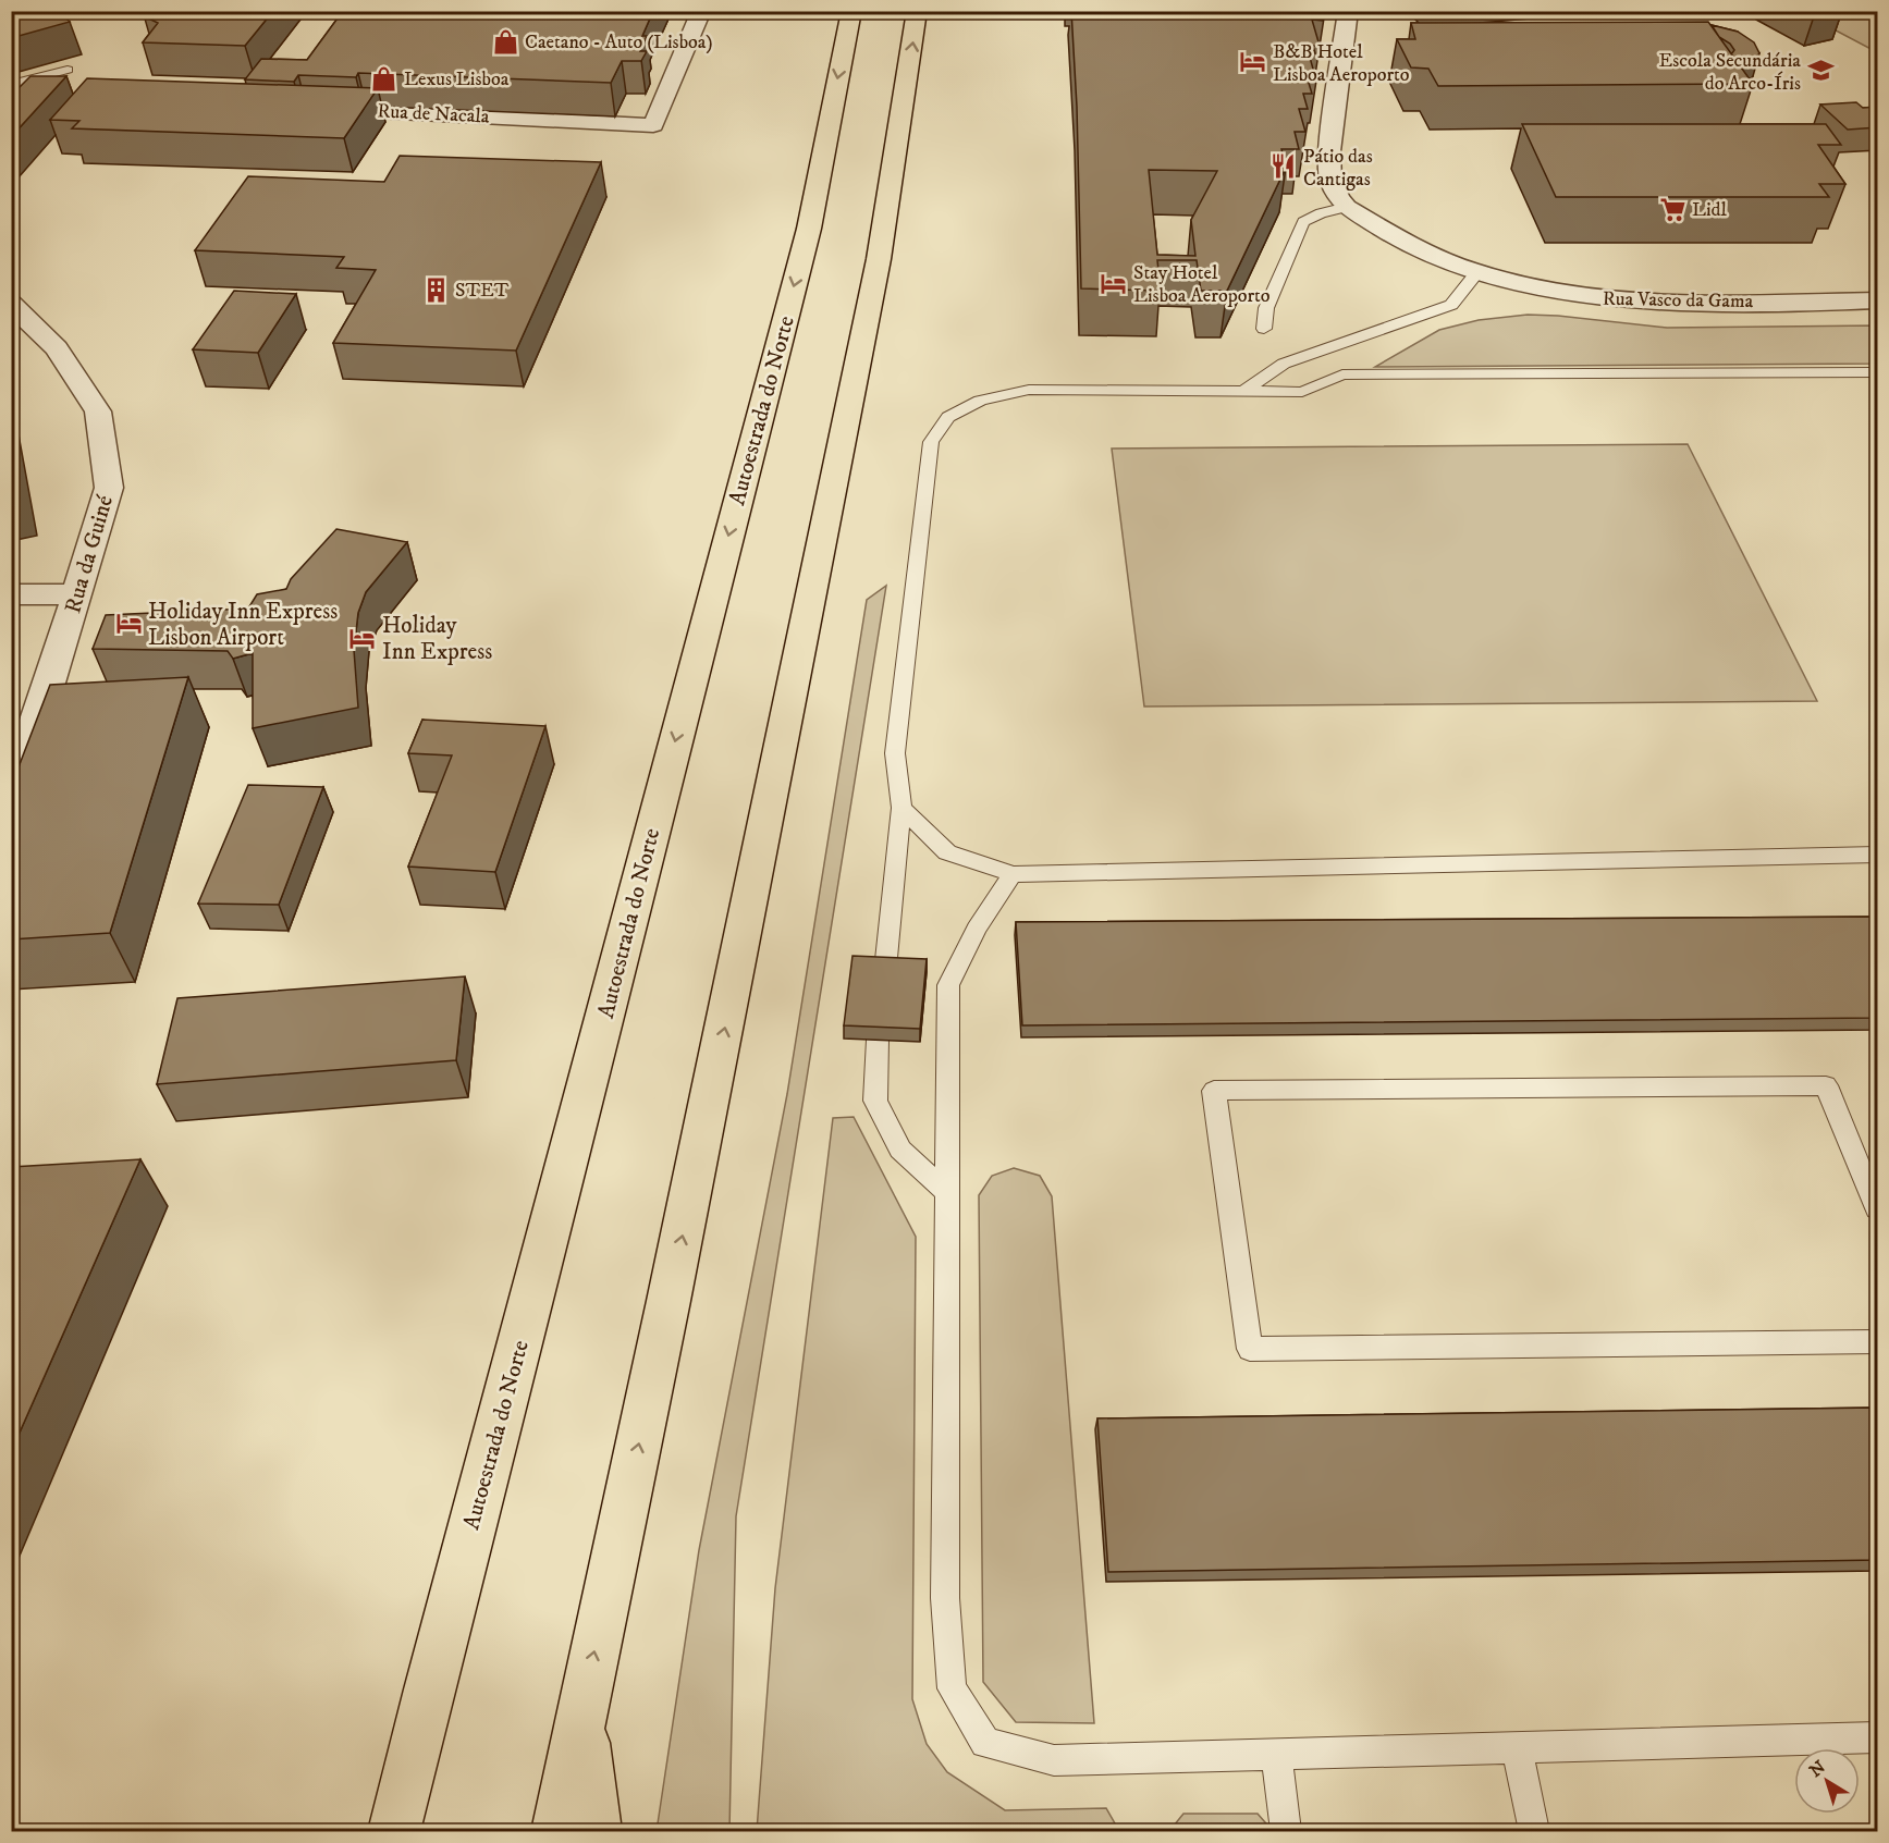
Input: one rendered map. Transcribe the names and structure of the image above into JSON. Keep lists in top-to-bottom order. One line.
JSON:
{"streets":{"highway":["Autoestrada do Norte"],"street":["Rua de Nacala","Rua Vasco da Gama","Rua da Guiné"]},"places":{"shop":["Caetano - Auto (Lisboa)","Lexus Lisboa"],"hotel":["B&B Hotel Lisboa Aeroporto","Stay Hotel Lisboa Aeroporto","Holiday Inn Express Lisbon Airport","Holiday Inn Express"],"school or university":["Escola Secundária do Arco-Íris"],"restaurant":["Pátio das Cantigas"],"supermarket":["Lidl"],"building":["STET"]},"north":"top left"}
